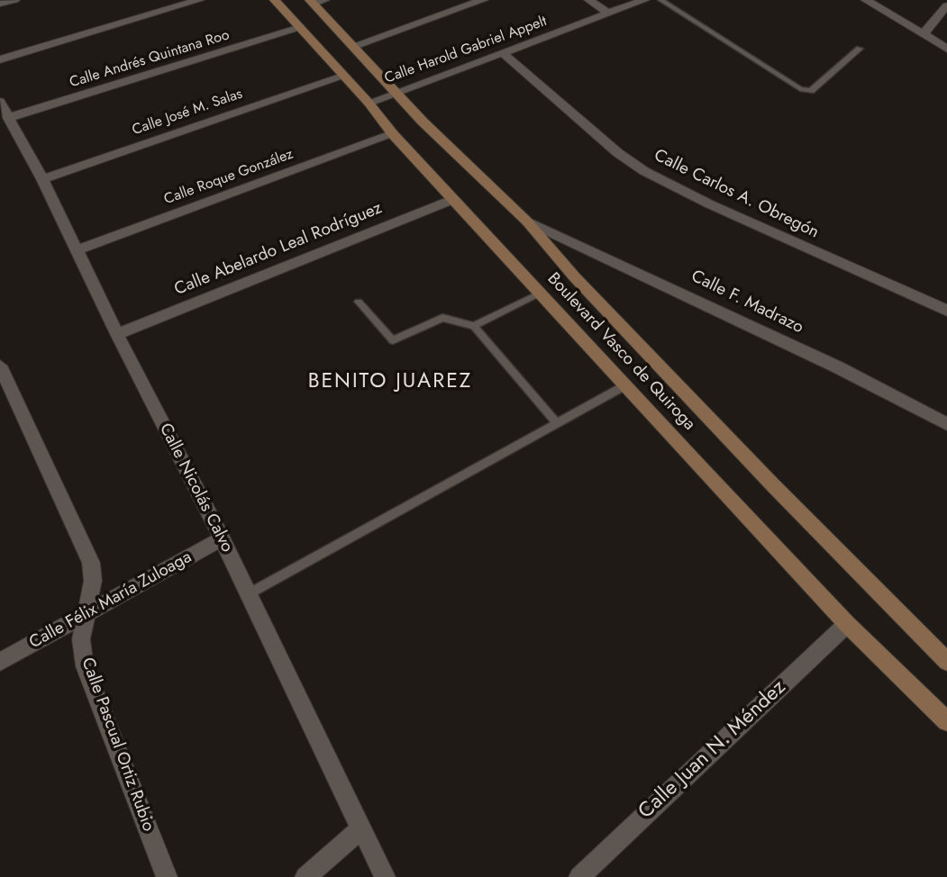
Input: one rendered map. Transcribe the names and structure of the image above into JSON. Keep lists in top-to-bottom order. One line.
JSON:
{"streets":{"street":["Calle Harold Gabriel Appelt","Calle Andrés Quintana Roo","Calle José M. Salas","Calle Roque González","Calle Carlos A. Obregón","Calle Abelardo Leal Rodríguez","Calle F. Madrazo","Boulevard Vasco de Quiroga","Calle Nicolás Calvo","Calle Félix María Zuloaga","Calle Pascual Ortiz Rubio","Calle Juan N. Méndez"]},"crossings":[["Calle Harold Gabriel Appelt","Calle Carlos A. Obregón"],["Calle Harold Gabriel Appelt","Boulevard Vasco de Quiroga"],["Calle Andrés Quintana Roo","Boulevard Vasco de Quiroga"],["Calle Andrés Quintana Roo","Calle Nicolás Calvo"],["Calle José M. Salas","Boulevard Vasco de Quiroga"],["Calle José M. Salas","Calle Nicolás Calvo"],["Calle Roque González","Boulevard Vasco de Quiroga"],["Calle Roque González","Calle Nicolás Calvo"],["Calle Abelardo Leal Rodríguez","Boulevard Vasco de Quiroga"],["Calle Abelardo Leal Rodríguez","Calle Nicolás Calvo"],["Calle F. Madrazo","Boulevard Vasco de Quiroga"],["Boulevard Vasco de Quiroga","Calle Juan N. Méndez"],["Calle Nicolás Calvo","Calle Félix María Zuloaga"],["Calle Félix María Zuloaga","Calle Pascual Ortiz Rubio"]],"districts":["BENITO JUAREZ"]}
